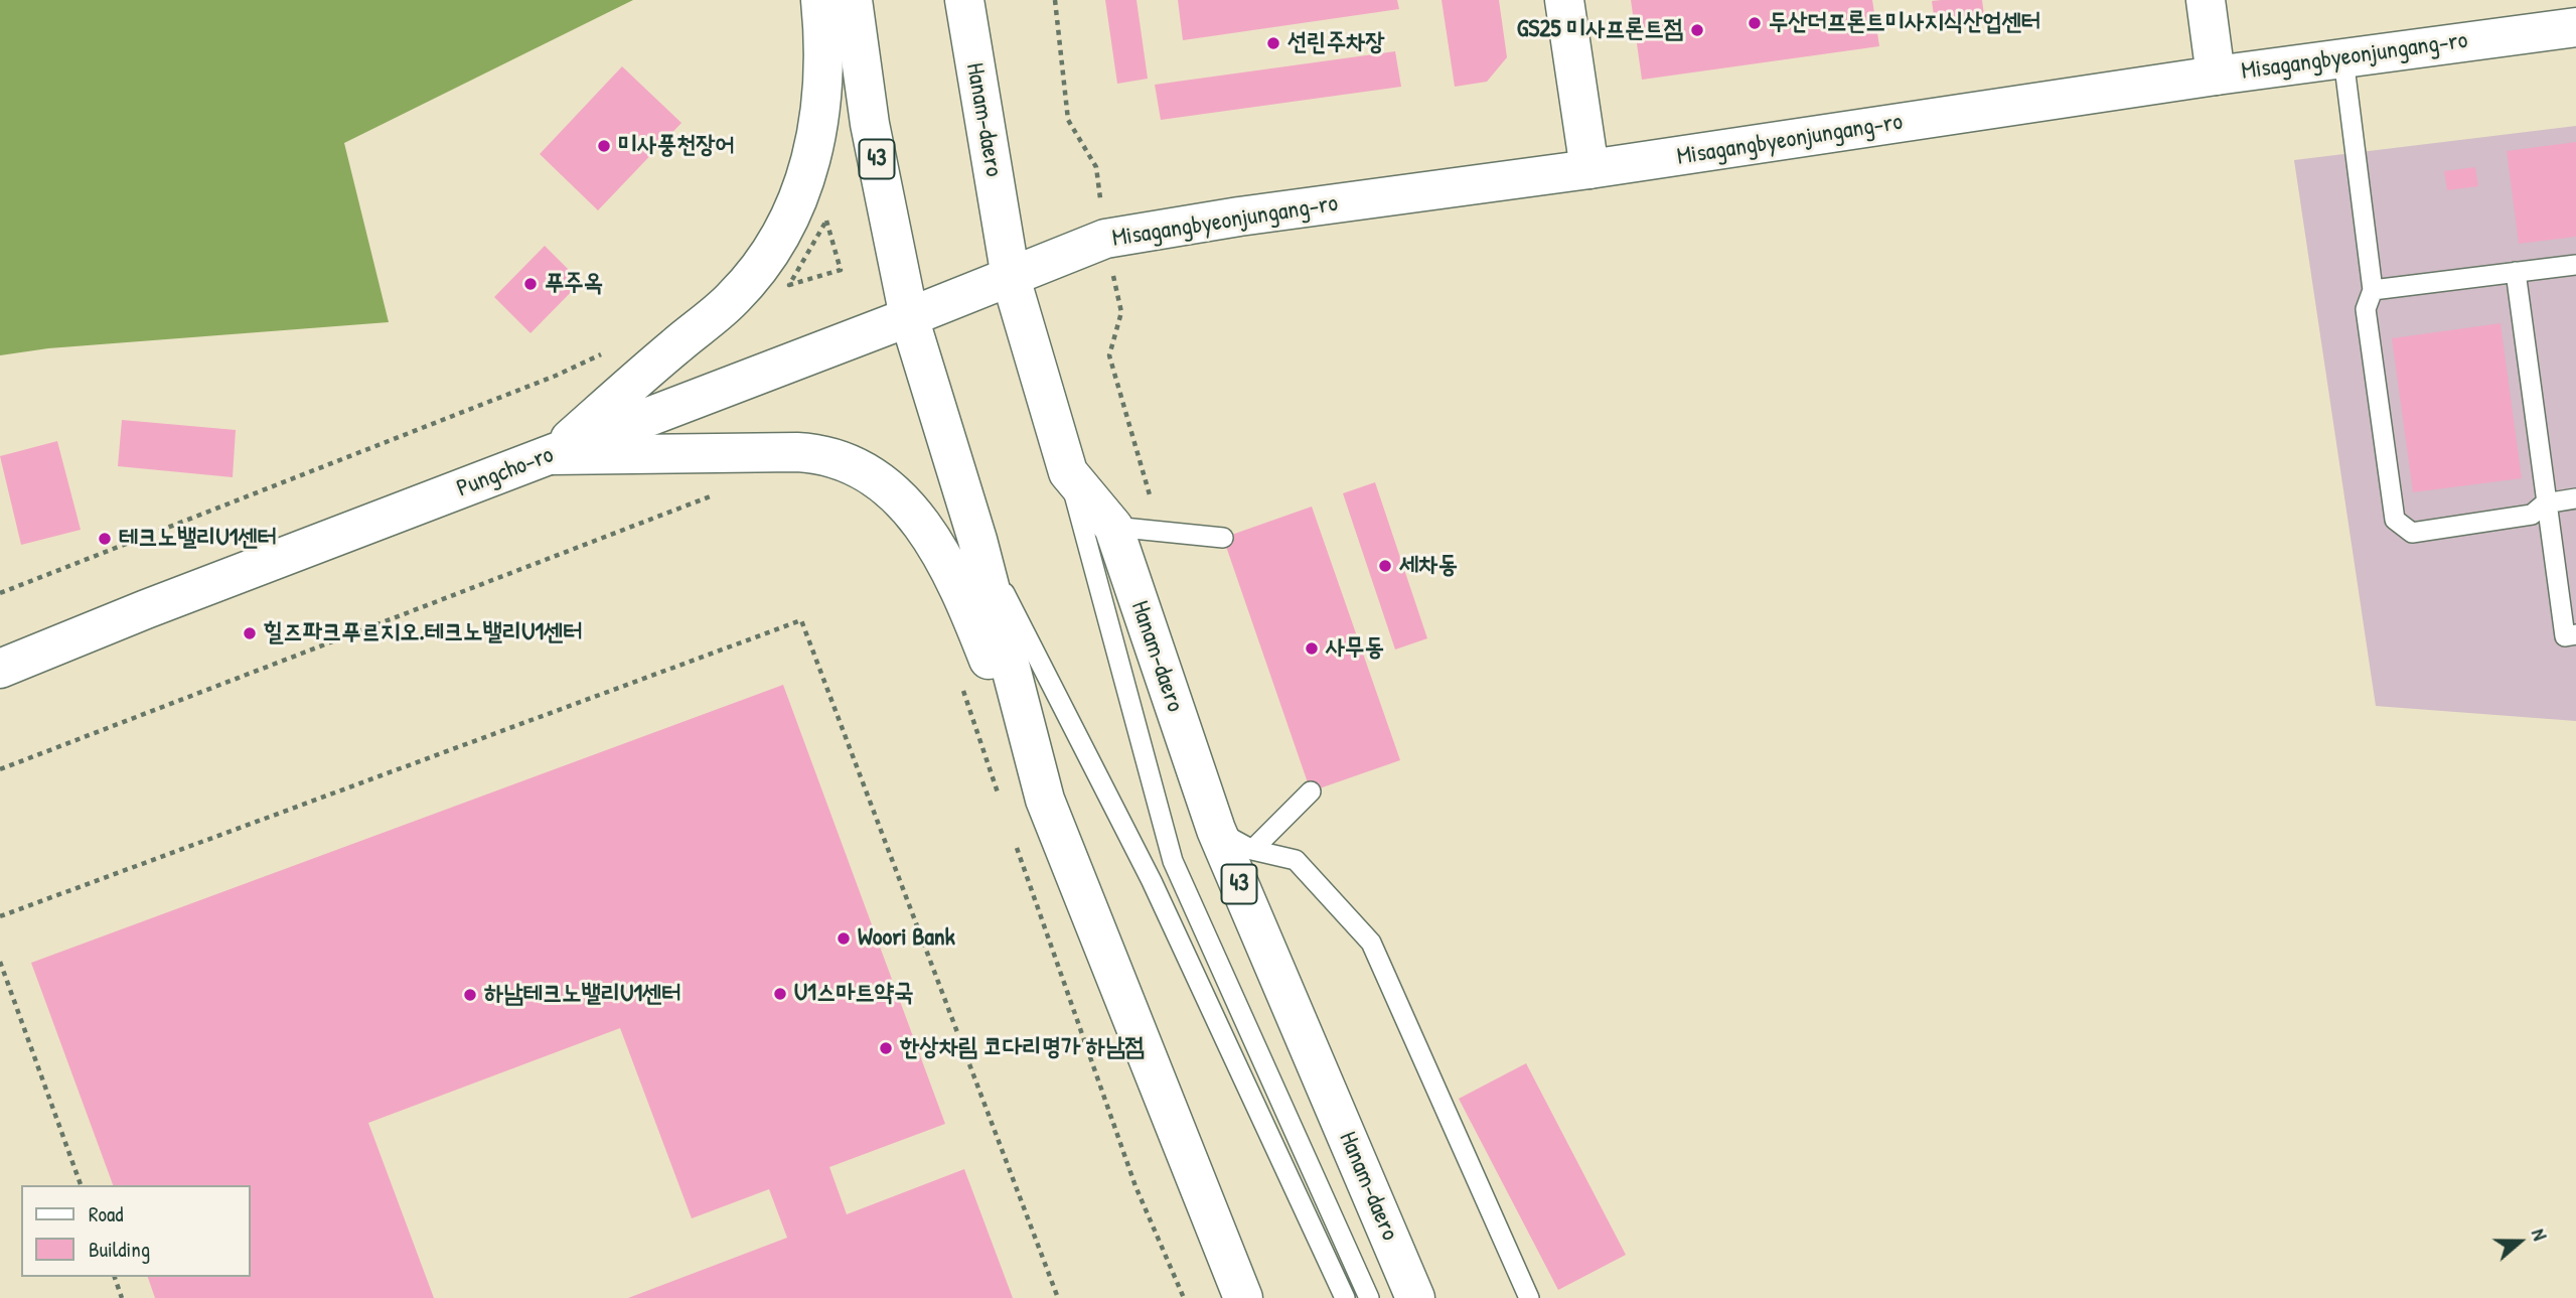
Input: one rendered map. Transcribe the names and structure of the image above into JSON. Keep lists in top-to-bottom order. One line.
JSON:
{"streets":{"main road":["Misagangbyeonjungang-ro","Hanam-daero","43","Pungcho-ro"]},"crossings":[["Misagangbyeonjungang-ro","Hanam-daero"],["Misagangbyeonjungang-ro","Pungcho-ro"],["Hanam-daero","Pungcho-ro"],["43","Pungcho-ro"]],"places":["두산더프론트미사지식산업센터","GS25 미사프론트점","선린주차장","미사풍천장어","푸주옥","테크노밸리U1센터","세차동","힐즈파크푸르지오.테크노밸리U1센터","사무동","Woori Bank","U1스마트약국","하남테크노밸리U1센터","한상차림 코다리명가 하남점"],"legend":["Road","Building"],"north":"right"}
